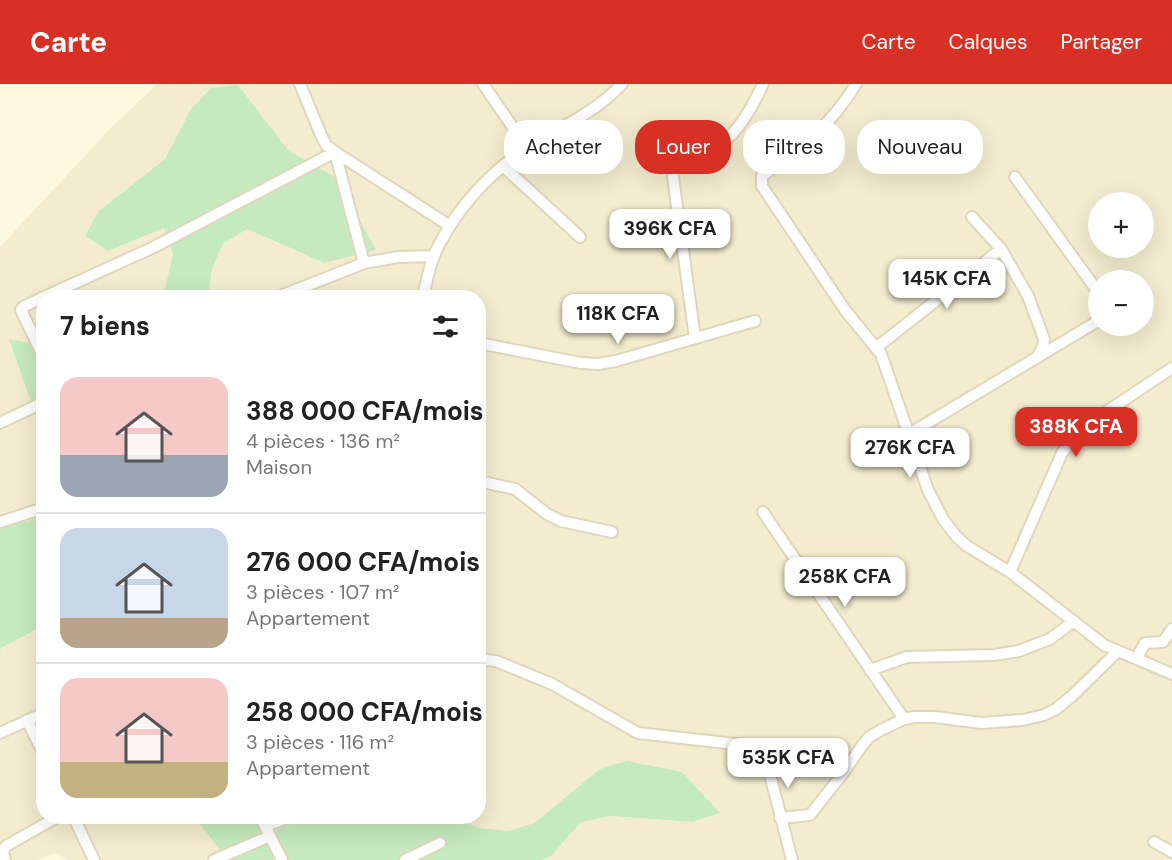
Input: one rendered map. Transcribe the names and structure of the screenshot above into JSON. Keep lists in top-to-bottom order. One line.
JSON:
{"page":{"header":"Carte","nav":["Carte","Calques","Partager"],"chip":["Acheter","Louer","Filtres","Nouveau"],"map_buttons":["+","−"],"price":["396K CFA","145K CFA","118K CFA","388K CFA","276K CFA","258K CFA","535K CFA"],"heading":"7 biens","list":[{"name":"388 000 CFA/mois","note":"4 pièces · 136 m² · Maison"},{"name":"276 000 CFA/mois","note":"3 pièces · 107 m² · Appartement"},{"name":"258 000 CFA/mois","note":"3 pièces · 116 m² · Appartement"}]}}
